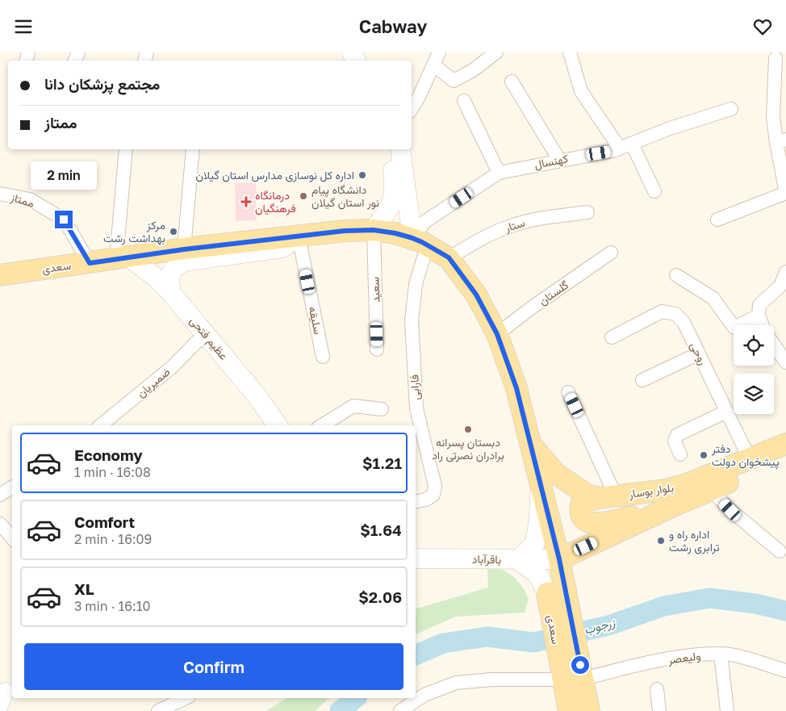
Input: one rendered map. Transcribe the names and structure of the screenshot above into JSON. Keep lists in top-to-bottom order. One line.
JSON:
{"streets":{"main road":["سعدی","عظیم فتحی","بلوار بوسار","باقرآباد"],"street":["کهنسال","ممتاز","ستار","سعید","گلستان","سلیقه","روحی","ضمیریان","فارابی","ولیعصر"]},"crossings":[["کهنسال","سعدی"],["ممتاز","سعدی"],["ستار","سعدی"],["سعدی","سعید"],["سعدی","گلستان"],["سعدی","سلیقه"],["سعدی","عظیم فتحی"],["سعدی","بلوار بوسار"],["سعدی","باقرآباد"],["سعدی","ولیعصر"],["عظیم فتحی","ضمیریان"],["روحی","بلوار بوسار"],["بلوار بوسار","باقرآباد"]],"water":["زرجوب"],"places":{"other":["اداره کل نوسازی مدارس استان گیلان","دانشگاه پیام نور استان گیلان","مرکز بهداشت رشت","دبستان پسرانه برادران نصرتی راد","دفتر پیشخوان دولت","اداره راه و ترابری رشت"],"health":["درمانگاه فرهنگیان"]},"page":{"header":"Cabway","banner":["مجتمع پزشکان دانا","ممتاز"],"bubble":"2 min","list":[{"name":"Economy","note":"1 min · 16:08","value":"$1.21"},{"name":"Comfort","note":"2 min · 16:09","value":"$1.64"},{"name":"XL","note":"3 min · 16:10","value":"$2.06"}],"buttons":"Confirm"}}
